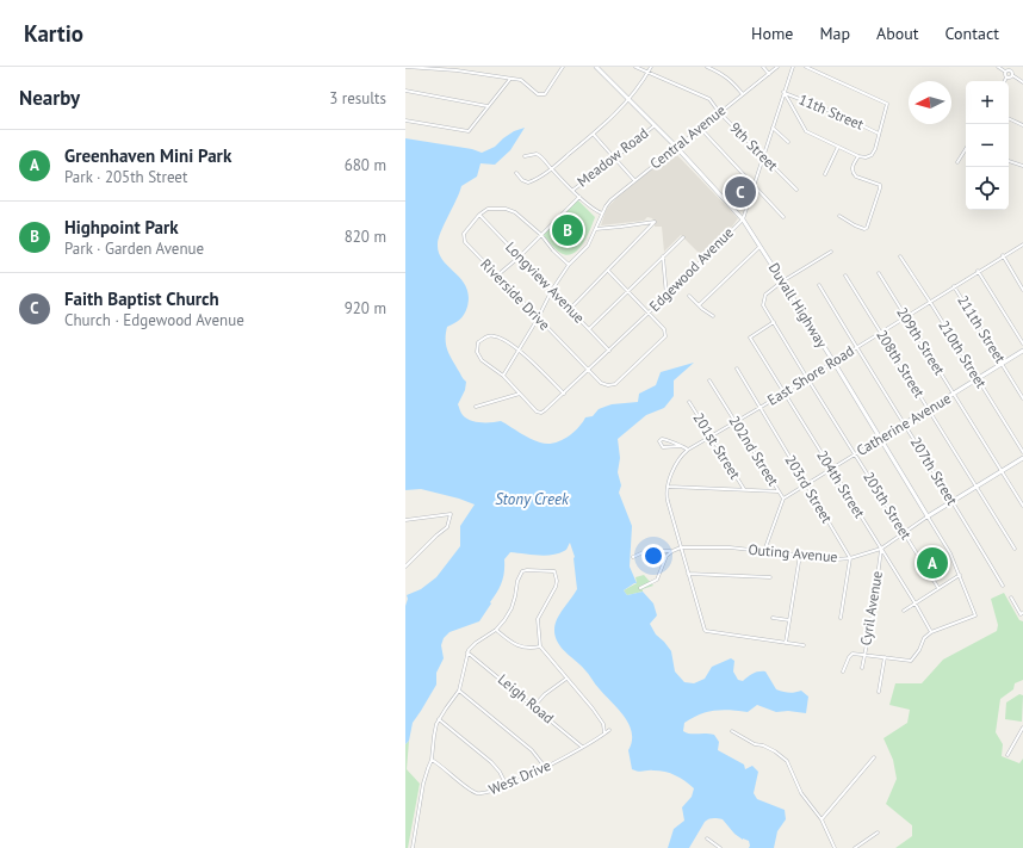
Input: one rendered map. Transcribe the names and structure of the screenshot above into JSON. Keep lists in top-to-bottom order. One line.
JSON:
{"streets":{"street":["11th Street","Central Avenue","9th Street","Meadow Road","Edgewood Avenue","Longview Avenue","Riverside Drive","Duvall Highway","211th Street","209th Street","210th Street","208th Street","East Shore Road","Catherine Avenue","201st Street","202nd Street","207th Street","204th Street","203rd Street","205th Street","Outing Avenue","Cyril Avenue","Leigh Road","West Drive"]},"crossings":[["11th Street","Edgewood Avenue"],["Central Avenue","9th Street"],["Central Avenue","Longview Avenue"],["Central Avenue","Riverside Drive"],["Central Avenue","Duvall Highway"],["9th Street","Edgewood Avenue"],["Meadow Road","Duvall Highway"],["Edgewood Avenue","Longview Avenue"],["Edgewood Avenue","Riverside Drive"],["Edgewood Avenue","Duvall Highway"],["Longview Avenue","Riverside Drive"],["Duvall Highway","East Shore Road"],["Duvall Highway","Catherine Avenue"],["Duvall Highway","204th Street"],["Duvall Highway","205th Street"],["Duvall Highway","Outing Avenue"],["211th Street","East Shore Road"],["211th Street","Catherine Avenue"],["209th Street","East Shore Road"],["209th Street","Catherine Avenue"],["209th Street","Outing Avenue"],["210th Street","East Shore Road"],["210th Street","Catherine Avenue"],["208th Street","East Shore Road"],["208th Street","Catherine Avenue"],["208th Street","Outing Avenue"],["East Shore Road","201st Street"],["East Shore Road","202nd Street"],["East Shore Road","207th Street"],["East Shore Road","204th Street"],["East Shore Road","203rd Street"],["East Shore Road","205th Street"],["East Shore Road","Outing Avenue"],["Catherine Avenue","202nd Street"],["Catherine Avenue","207th Street"],["Catherine Avenue","204th Street"],["Catherine Avenue","203rd Street"],["Catherine Avenue","205th Street"],["202nd Street","Outing Avenue"],["207th Street","Outing Avenue"],["204th Street","205th Street"],["204th Street","Outing Avenue"],["204th Street","Cyril Avenue"],["203rd Street","Outing Avenue"],["205th Street","Outing Avenue"],["Outing Avenue","Cyril Avenue"],["Leigh Road","West Drive"]],"water":["Stony Creek"],"north":"left","page":{"header":"Kartio","nav":["Home","Map","About","Contact"],"heading":["Nearby","3 results"],"map_buttons":["+","−"],"list":[{"mark":"A","name":"Greenhaven Mini Park","note":"Park · 205th Street","value":"680 m"},{"mark":"B","name":"Highpoint Park","note":"Park · Garden Avenue","value":"820 m"},{"mark":"C","name":"Faith Baptist Church","note":"Church · Edgewood Avenue","value":"920 m"}],"pins":["C","B","A"]}}
